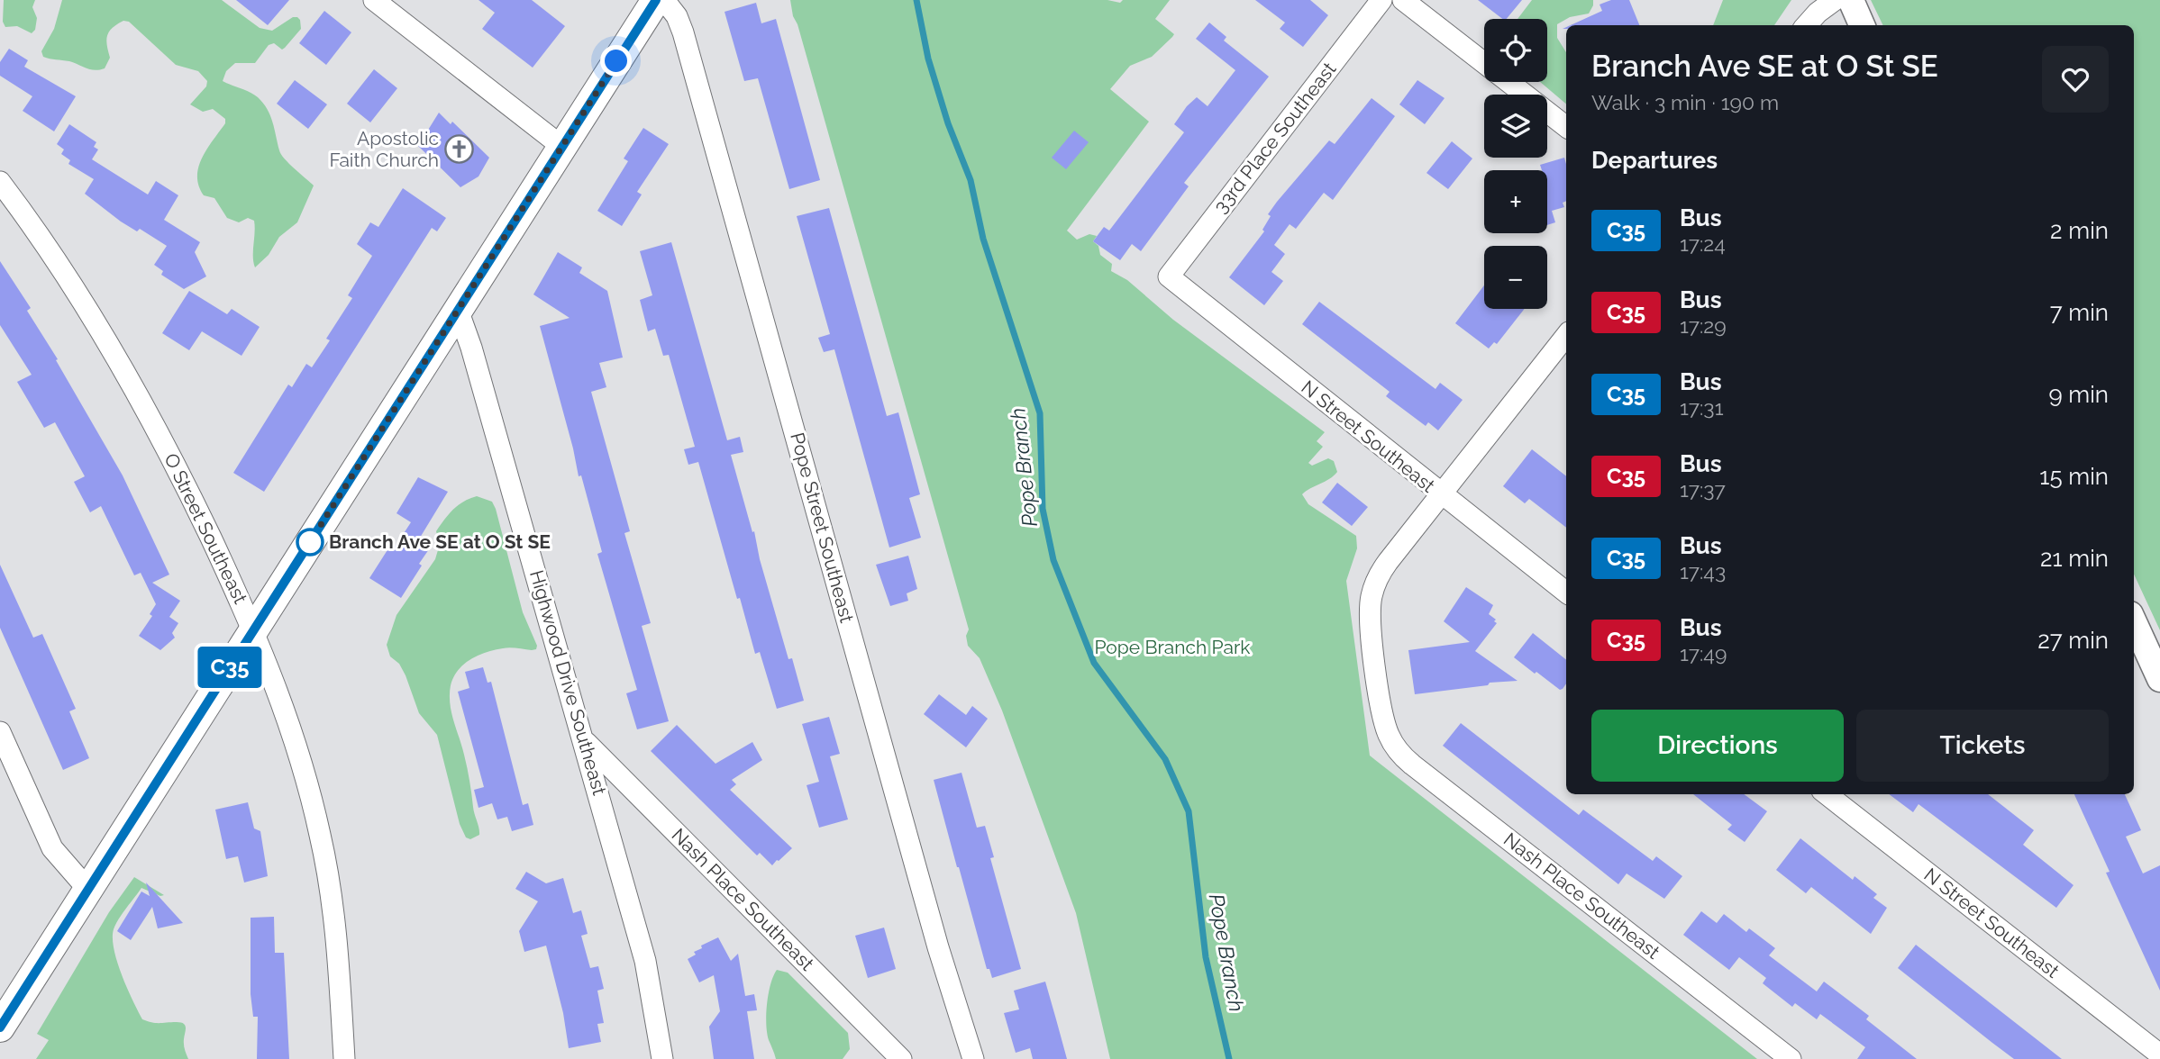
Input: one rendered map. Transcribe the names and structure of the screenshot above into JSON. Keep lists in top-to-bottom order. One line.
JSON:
{"streets":{"street":["33rd Place Southeast","N Street Southeast","Pope Street Southeast","O Street Southeast","Highwood Drive Southeast","Nash Place Southeast"]},"crossings":[["33rd Place Southeast","N Street Southeast"],["N Street Southeast","Nash Place Southeast"],["Highwood Drive Southeast","Nash Place Southeast"]],"water":["Pope Branch"],"parks":["Pope Branch Park"],"places":{"church":["Apostolic Faith Church"],"other":["Branch Ave SE at O St SE"]},"lines":["bus line C35"],"page":{"on_map":"C35","map_buttons":["+","−"],"heading":[["Branch Ave SE at O St SE","Walk · 3 min · 190 m"],"Departures"],"list":[{"mark":"C35","name":"Bus","note":"17:24","value":"2 min"},{"mark":"C35","name":"Bus","note":"17:29","value":"7 min"},{"mark":"C35","name":"Bus","note":"17:31","value":"9 min"},{"mark":"C35","name":"Bus","note":"17:37","value":"15 min"},{"mark":"C35","name":"Bus","note":"17:43","value":"21 min"},{"mark":"C35","name":"Bus","note":"17:49","value":"27 min"}],"buttons":["Directions","Tickets"]}}
